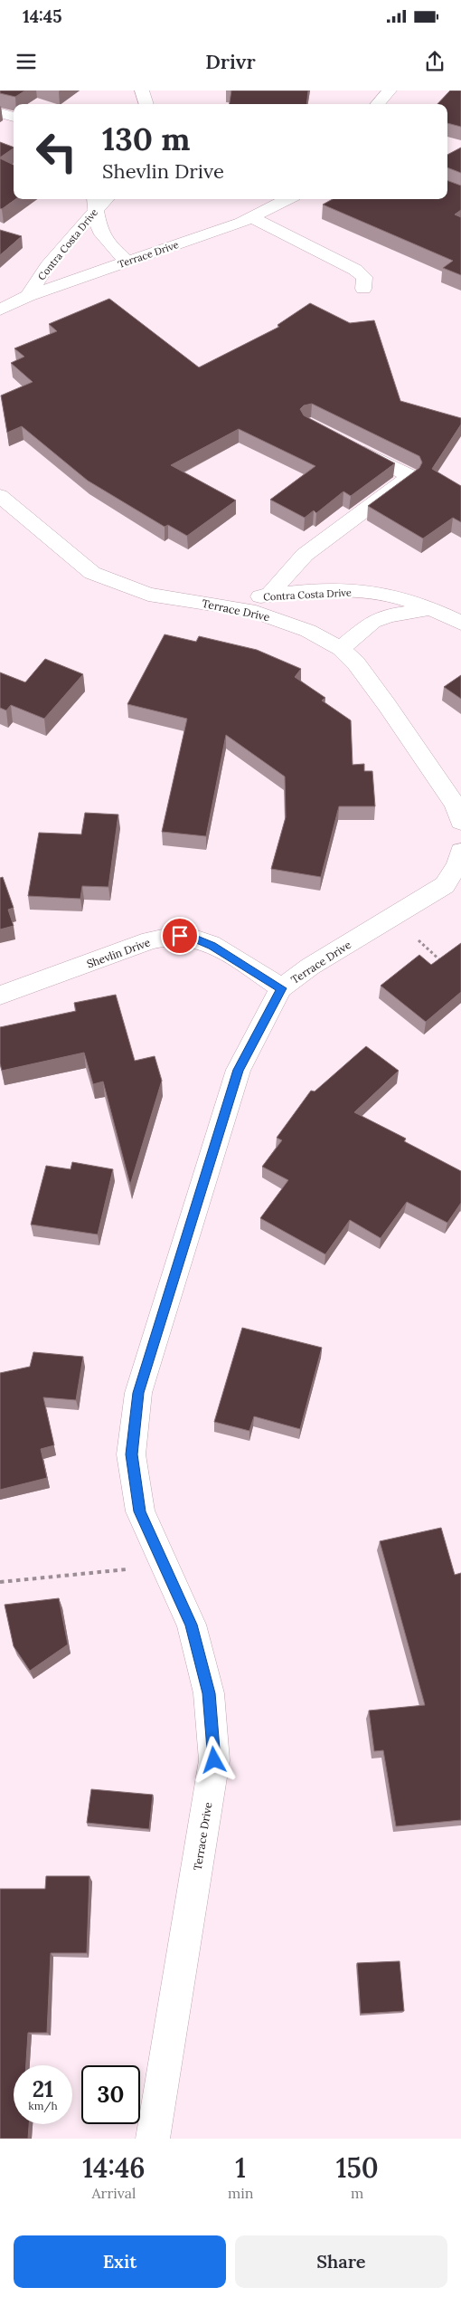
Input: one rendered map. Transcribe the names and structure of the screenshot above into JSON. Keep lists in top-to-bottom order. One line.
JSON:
{"streets":{"street":["Contra Costa Drive","Terrace Drive","Shevlin Drive"]},"crossings":[["Contra Costa Drive","Terrace Drive"],["Terrace Drive","Shevlin Drive"]],"page":{"status":"14:45","header":"Drivr","turn":["130 m","Shevlin Drive"],"speed":"21 km/h","limit":"30","eta":["14:46","Arrival","1","min","150","m"],"buttons":["Exit","Share"]}}
